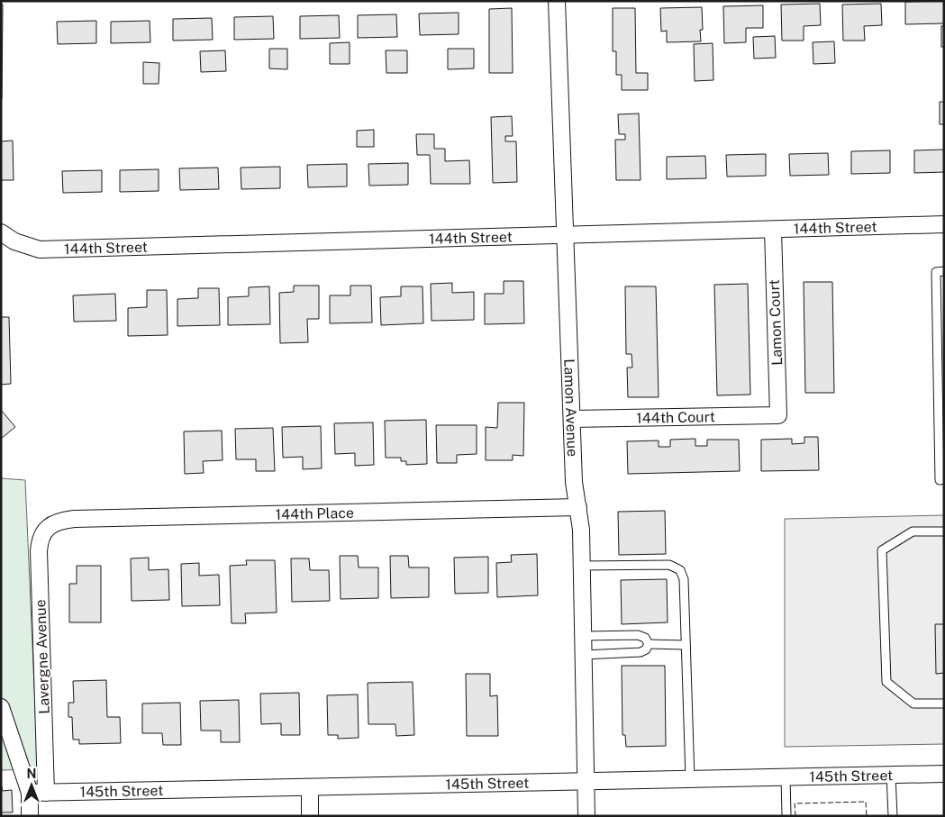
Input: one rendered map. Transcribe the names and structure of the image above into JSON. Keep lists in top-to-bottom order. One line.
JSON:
{"streets":{"street":["144th Street","Lamon Court","Lamon Avenue","144th Court","144th Place","Lavergne Avenue","145th Street"]},"crossings":[["144th Street","Lamon Court"],["144th Street","Lamon Avenue"],["Lamon Court","144th Court"],["Lamon Avenue","144th Court"],["Lamon Avenue","144th Place"],["Lamon Avenue","145th Street"],["144th Place","Lavergne Avenue"],["Lavergne Avenue","145th Street"]],"north":"top"}
